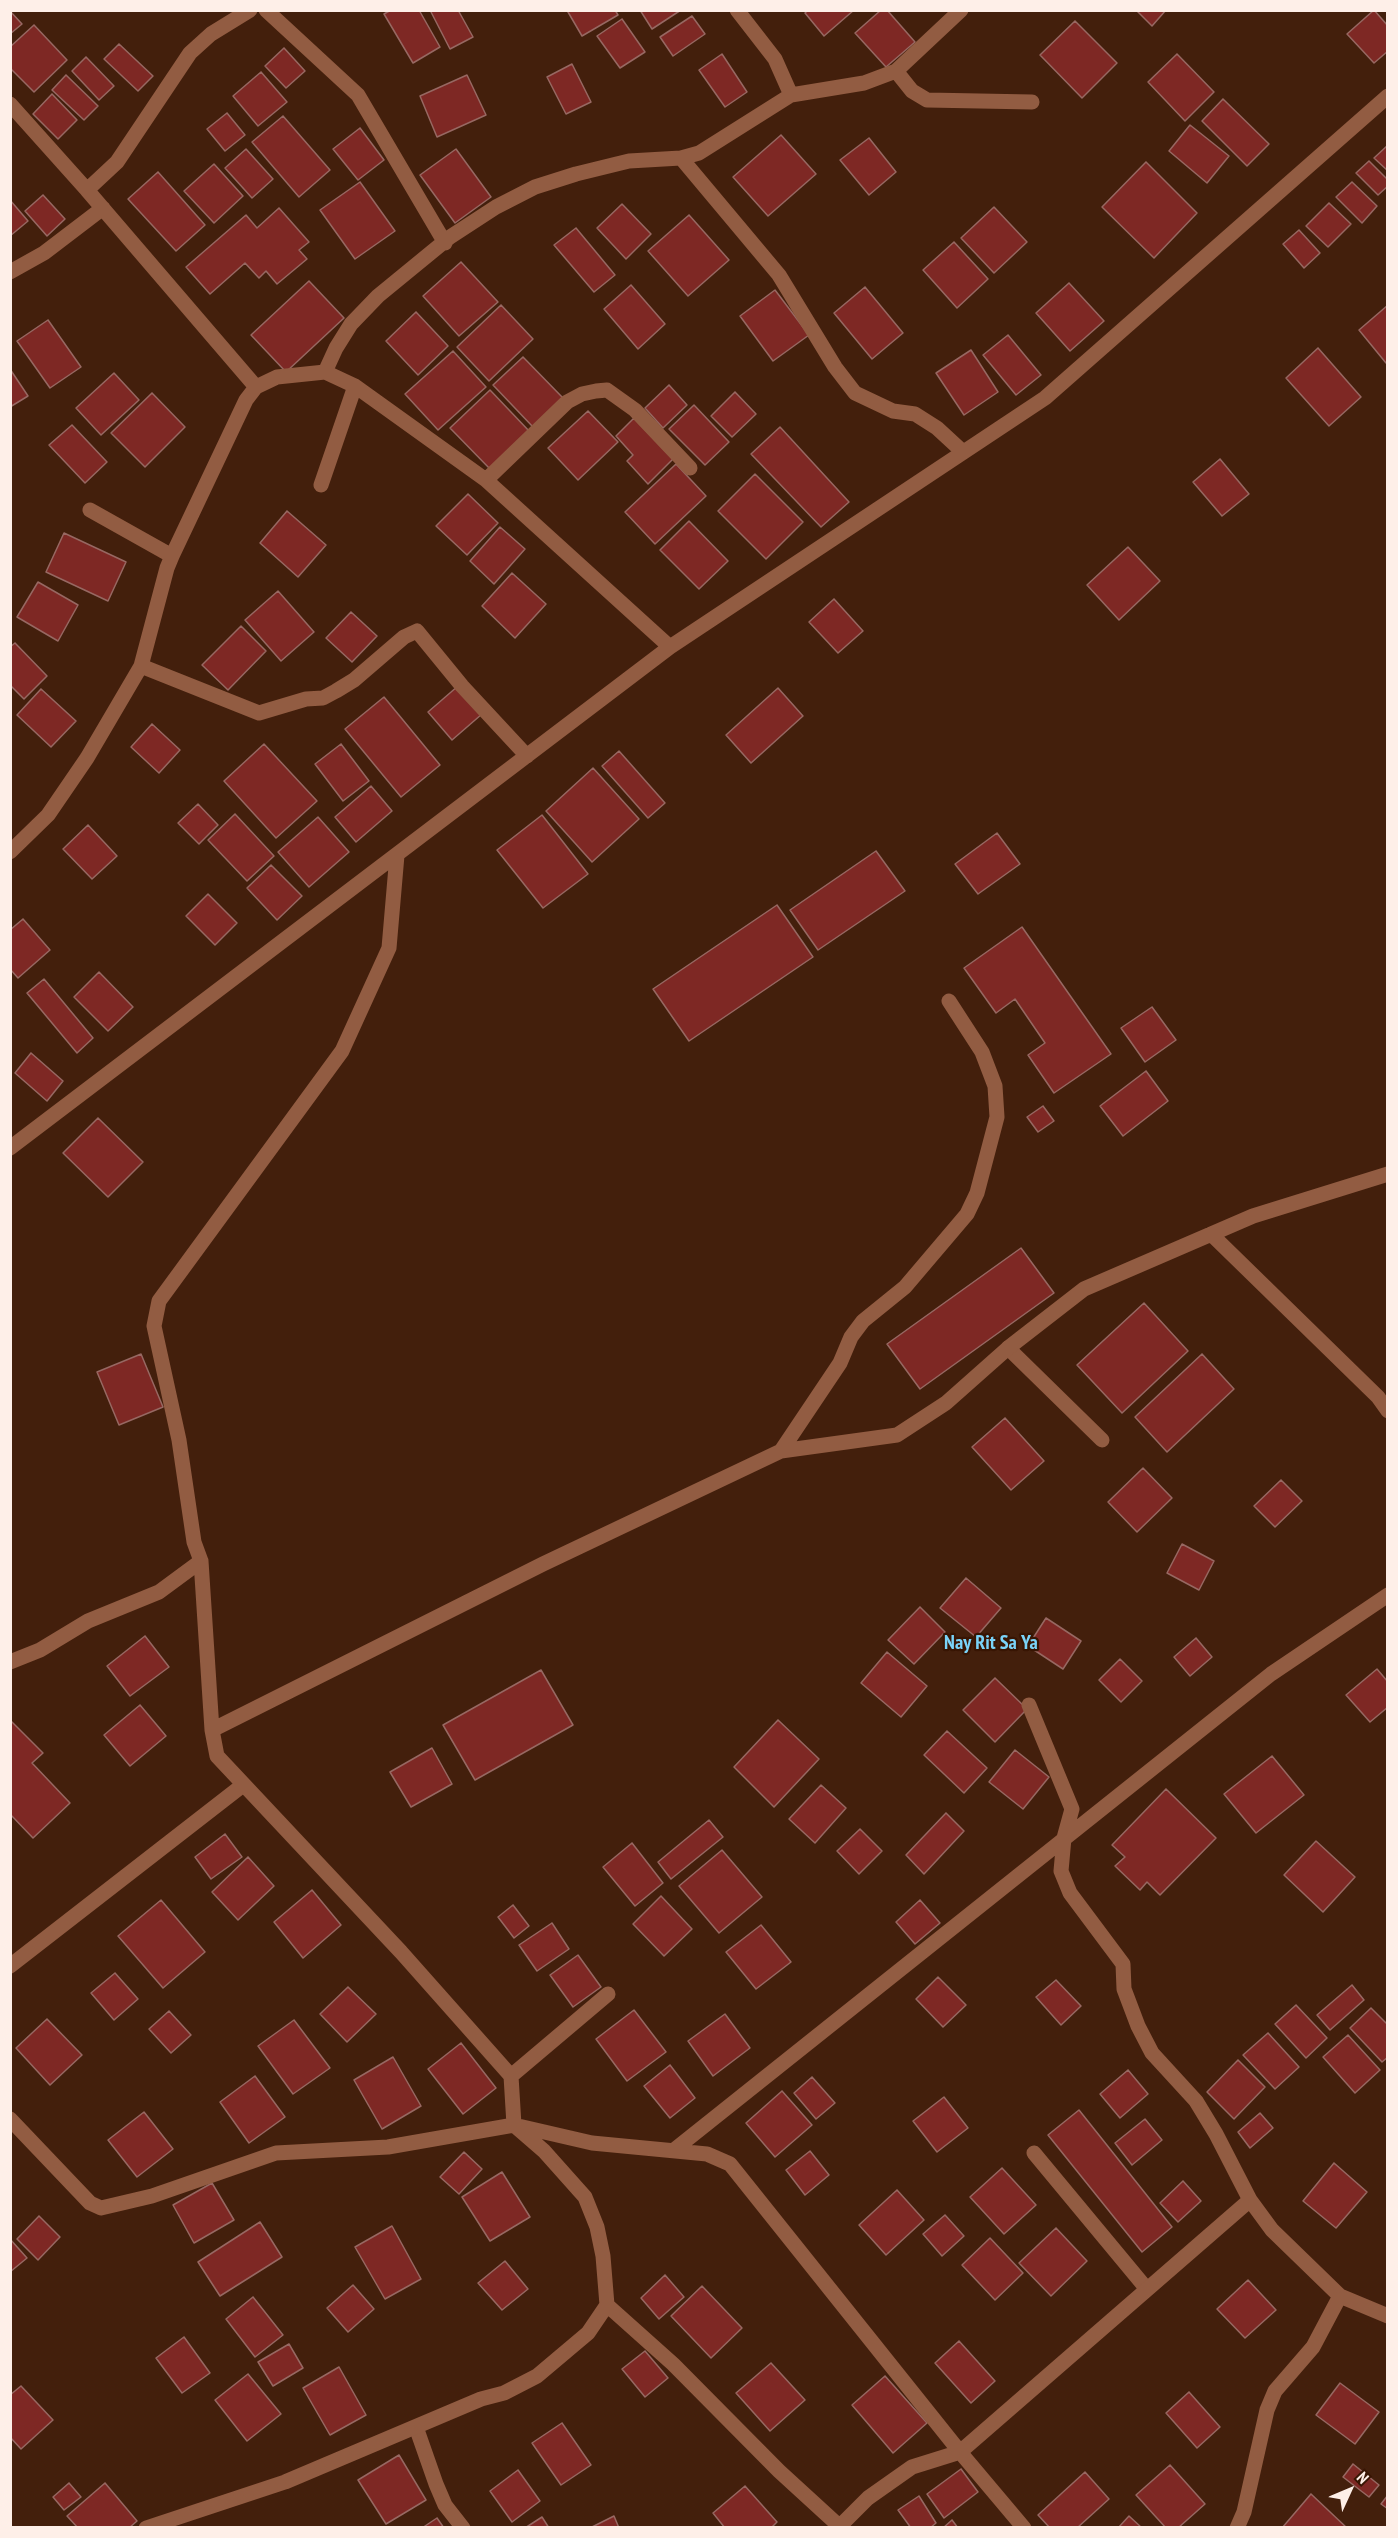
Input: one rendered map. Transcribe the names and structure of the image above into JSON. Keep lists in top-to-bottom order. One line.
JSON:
{"districts":["Nay Rit Sa Ya"],"north":"top right"}
